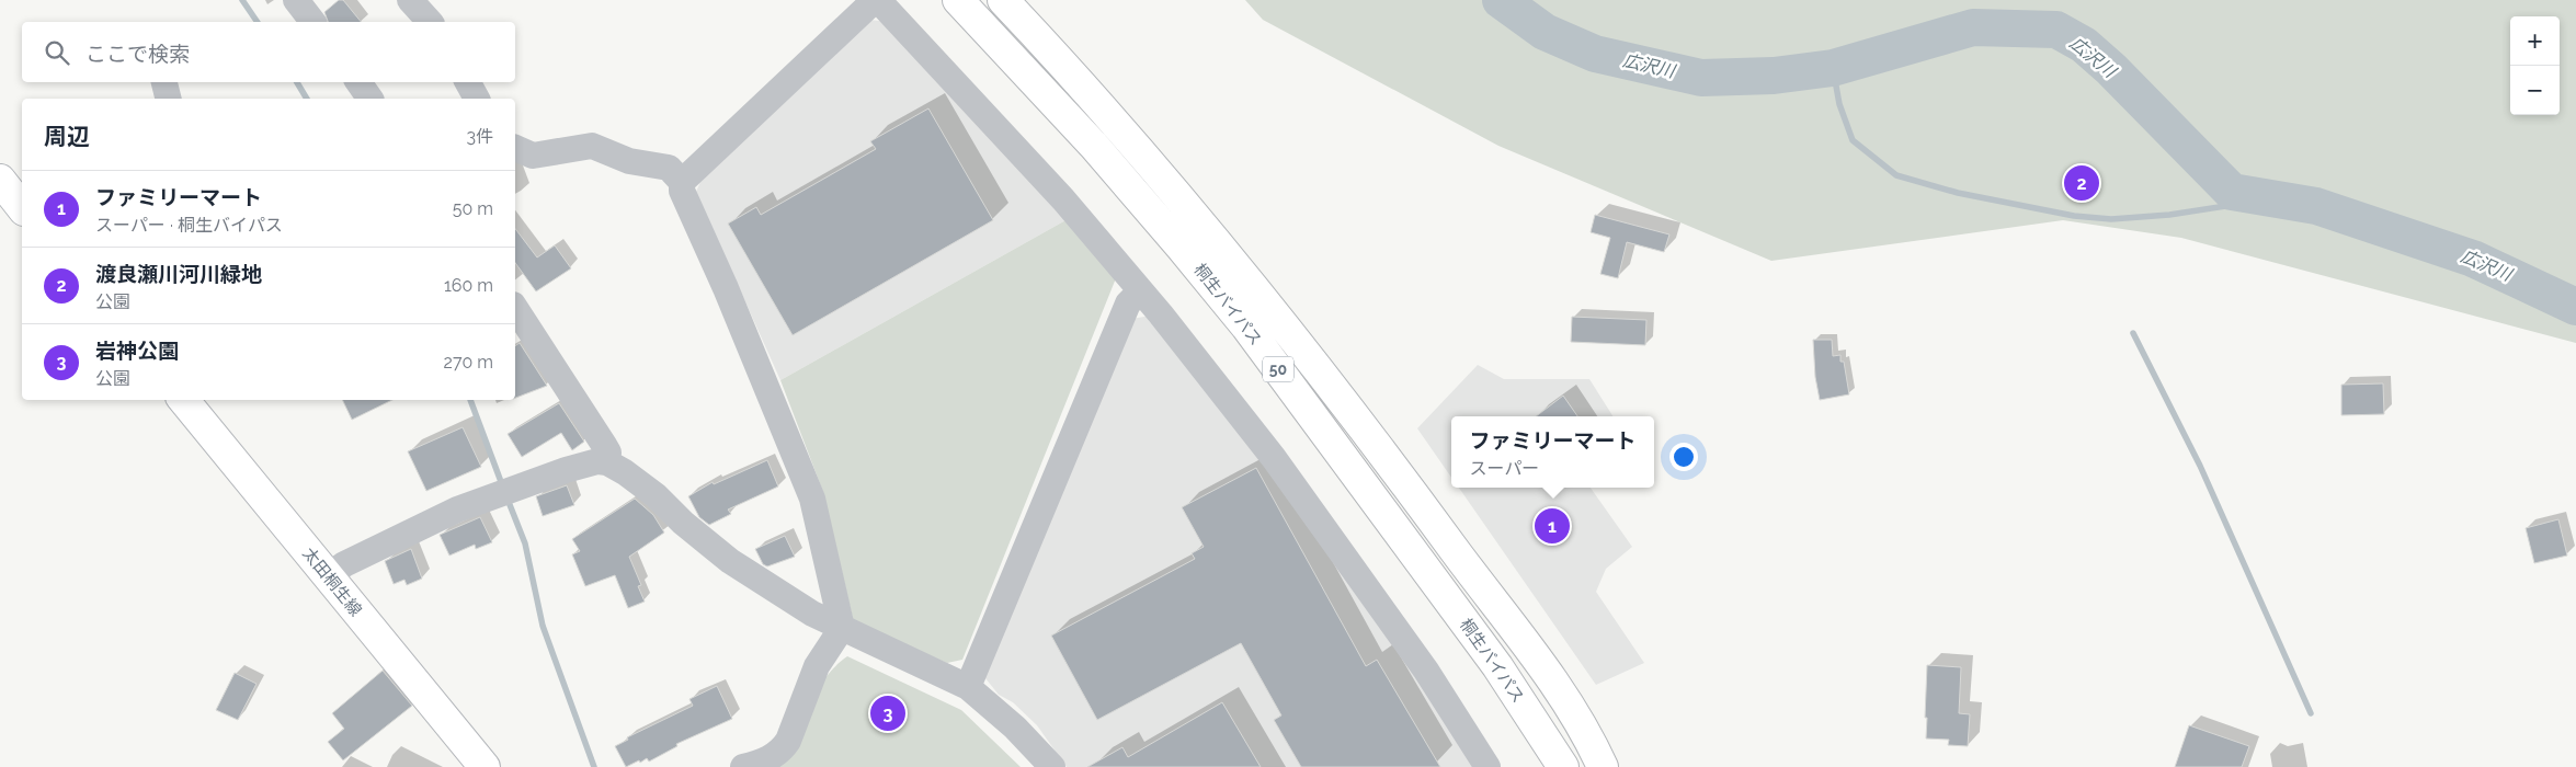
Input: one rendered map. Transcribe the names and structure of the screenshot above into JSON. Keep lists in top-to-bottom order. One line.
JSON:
{"streets":{"main road":["桐生バイパス","50","太田桐生線"]},"water":["広沢川"],"page":{"map_buttons":["+","−"],"search":"ここで検索","heading":["周辺","3件"],"pins":["2","1","3"],"list":[{"mark":"1","name":"ファミリーマート","note":"スーパー · 桐生バイパス","value":"50 m"},{"mark":"2","name":"渡良瀬川河川緑地","note":"公園","value":"160 m"},{"mark":"3","name":"岩神公園","note":"公園","value":"270 m"}],"popup":["ファミリーマート","スーパー"]}}
